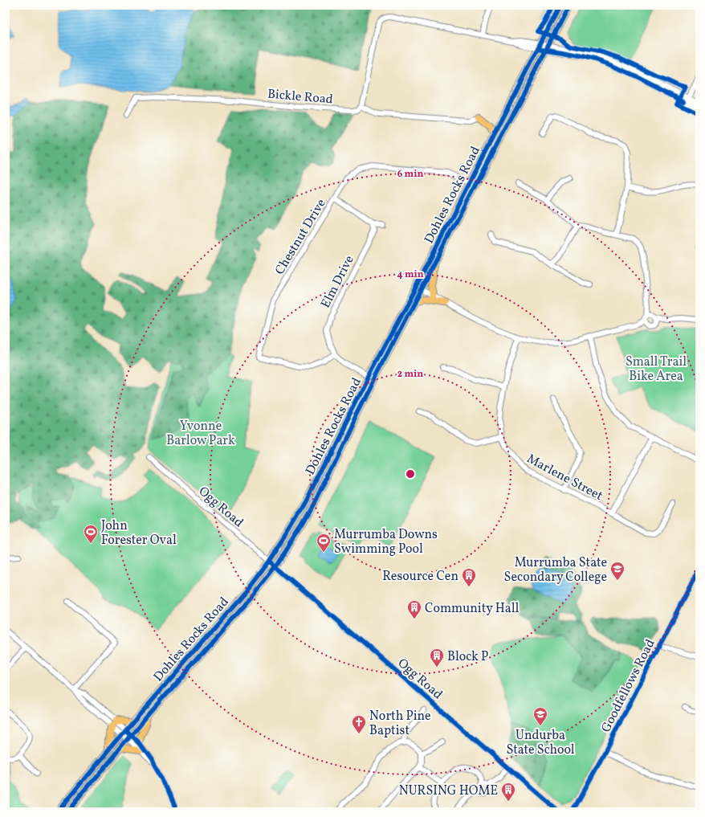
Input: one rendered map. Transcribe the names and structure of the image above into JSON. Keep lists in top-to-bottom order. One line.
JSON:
{"streets":{"main road":["Dohles Rocks Road"],"street":["Bickle Road","Chestnut Drive","Elm Drive","Marlene Street","Ogg Road","Goodfellows Road"]},"crossings":[["Dohles Rocks Road","Chestnut Drive"],["Dohles Rocks Road","Ogg Road"],["Chestnut Drive","Elm Drive"]],"parks":["Small Trail Bike Area","Yvonne Barlow Park"],"places":{"sports":["John Forester Oval","Murrumba Downs Swimming Pool"],"school or university":["Murrumba State Secondary College","Undurba State School"],"building":["Resource Cen","Community Hall","Block P","NURSING HOME"],"church":["North Pine Baptist"]},"rings":["6 min","4 min","2 min"]}
